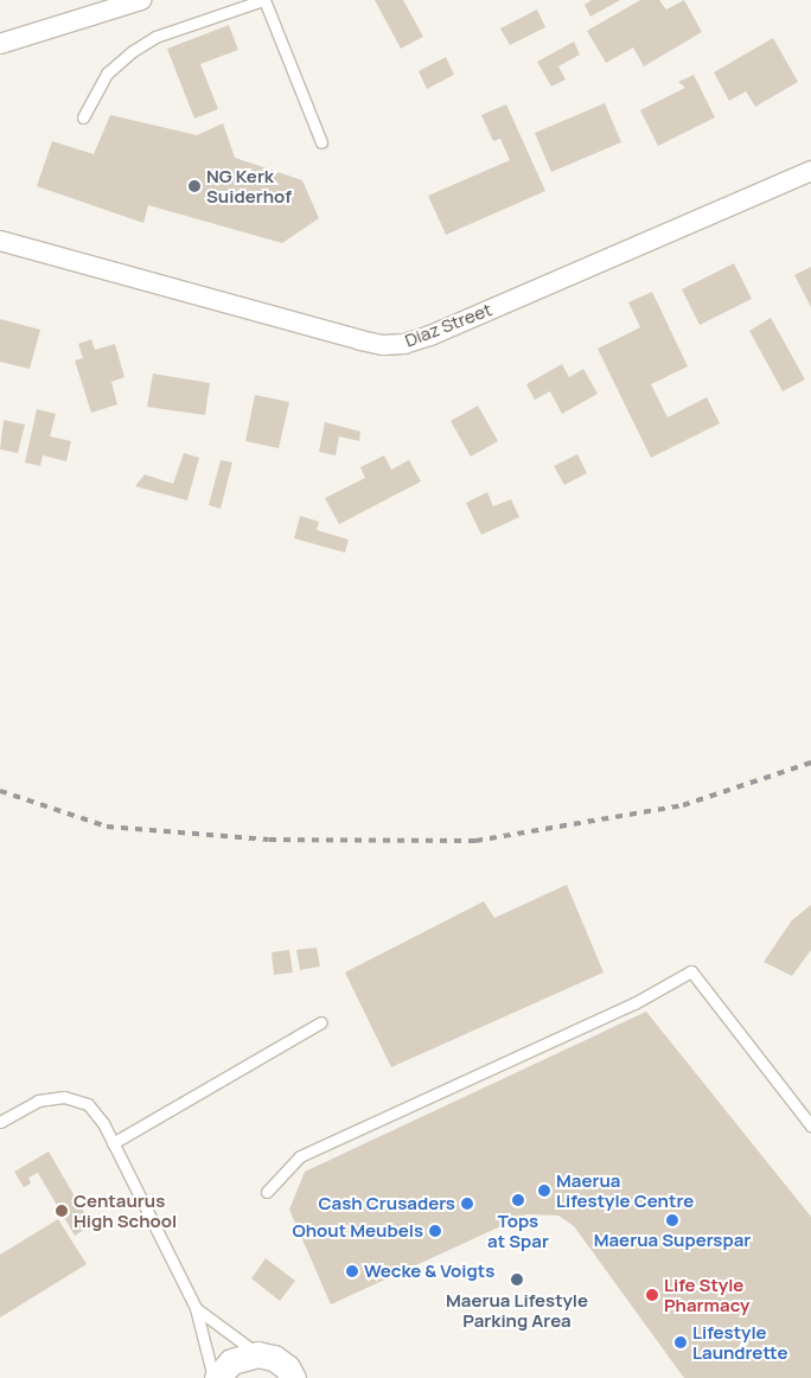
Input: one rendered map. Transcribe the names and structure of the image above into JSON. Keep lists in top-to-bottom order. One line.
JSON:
{"streets":{"street":["Diaz Street"]},"places":["NG Kerk Suiderhof","Maerua Lifestyle Centre","Tops at Spar","Cash Crusaders","Centaurus High School","Maerua Superspar","Ohout Meubels","Wecke & Voigts","Maerua Lifestyle Parking Area","Life Style Pharmacy","Lifestyle Laundrette"]}
